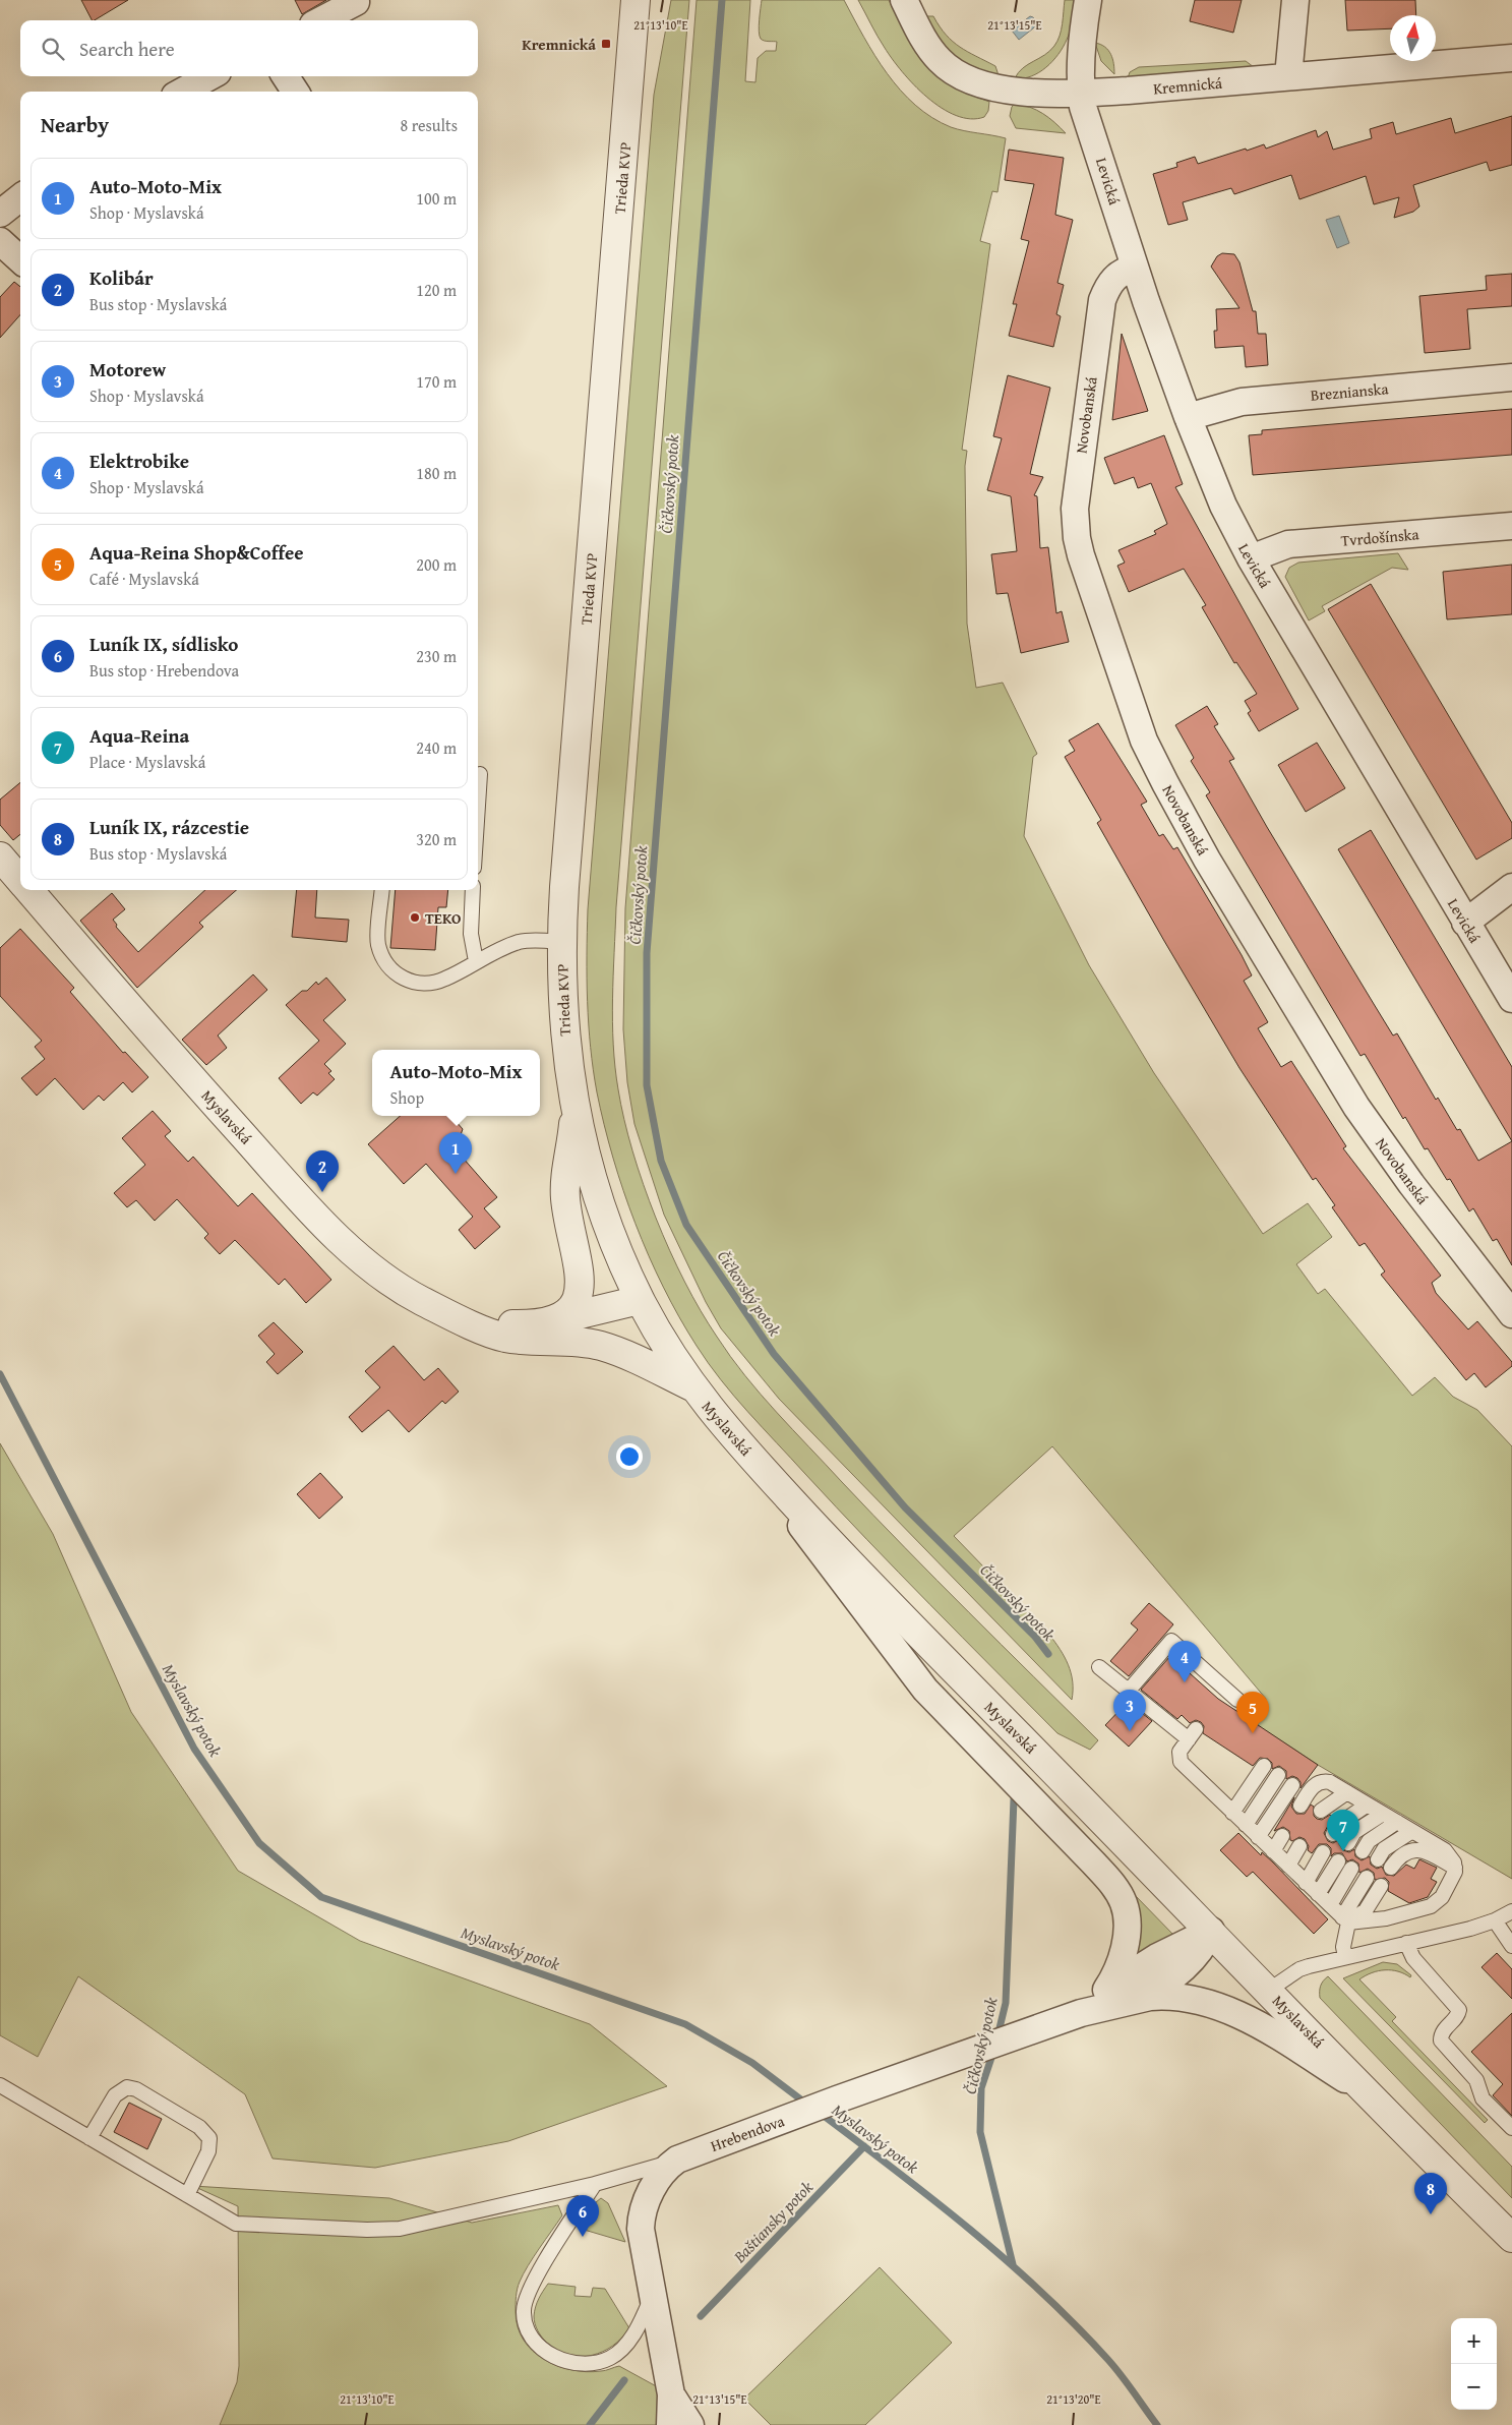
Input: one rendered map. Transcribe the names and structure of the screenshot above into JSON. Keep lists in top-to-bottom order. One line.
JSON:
{"streets":{"street":["Kremnická","Trieda KVP","Levická","Breznianska","Novobanská","Tvrdošínska","Myslavská","Hrebendova"]},"crossings":[["Kremnická","Levická"],["Trieda KVP","Myslavská"],["Levická","Breznianska"],["Levická","Novobanská"],["Levická","Tvrdošínska"]],"water":["Čičkovský potok","Myslavský potok","Baštiansky potok"],"places":{"transit":["Kremnická"],"other":["TEKO"]},"north":"top","page":{"search":"Search here","heading":["Nearby","8 results"],"list":[{"mark":"1","name":"Auto-Moto-Mix","note":"Shop · Myslavská","value":"100 m"},{"mark":"2","name":"Kolibár","note":"Bus stop · Myslavská","value":"120 m"},{"mark":"3","name":"Motorew","note":"Shop · Myslavská","value":"170 m"},{"mark":"4","name":"Elektrobike","note":"Shop · Myslavská","value":"180 m"},{"mark":"5","name":"Aqua-Reina Shop&Coffee","note":"Café · Myslavská","value":"200 m"},{"mark":"6","name":"Luník IX, sídlisko","note":"Bus stop · Hrebendova","value":"230 m"},{"mark":"7","name":"Aqua-Reina","note":"Place · Myslavská","value":"240 m"},{"mark":"8","name":"Luník IX, rázcestie","note":"Bus stop · Myslavská","value":"320 m"}],"popup":["Auto-Moto-Mix","Shop"],"pins":["1","2","4","3","5","7","8","6"],"map_buttons":["+","−"]},"coordinates":["21°13'10\"E","21°13'15\"E","21°13'20\"E"]}
